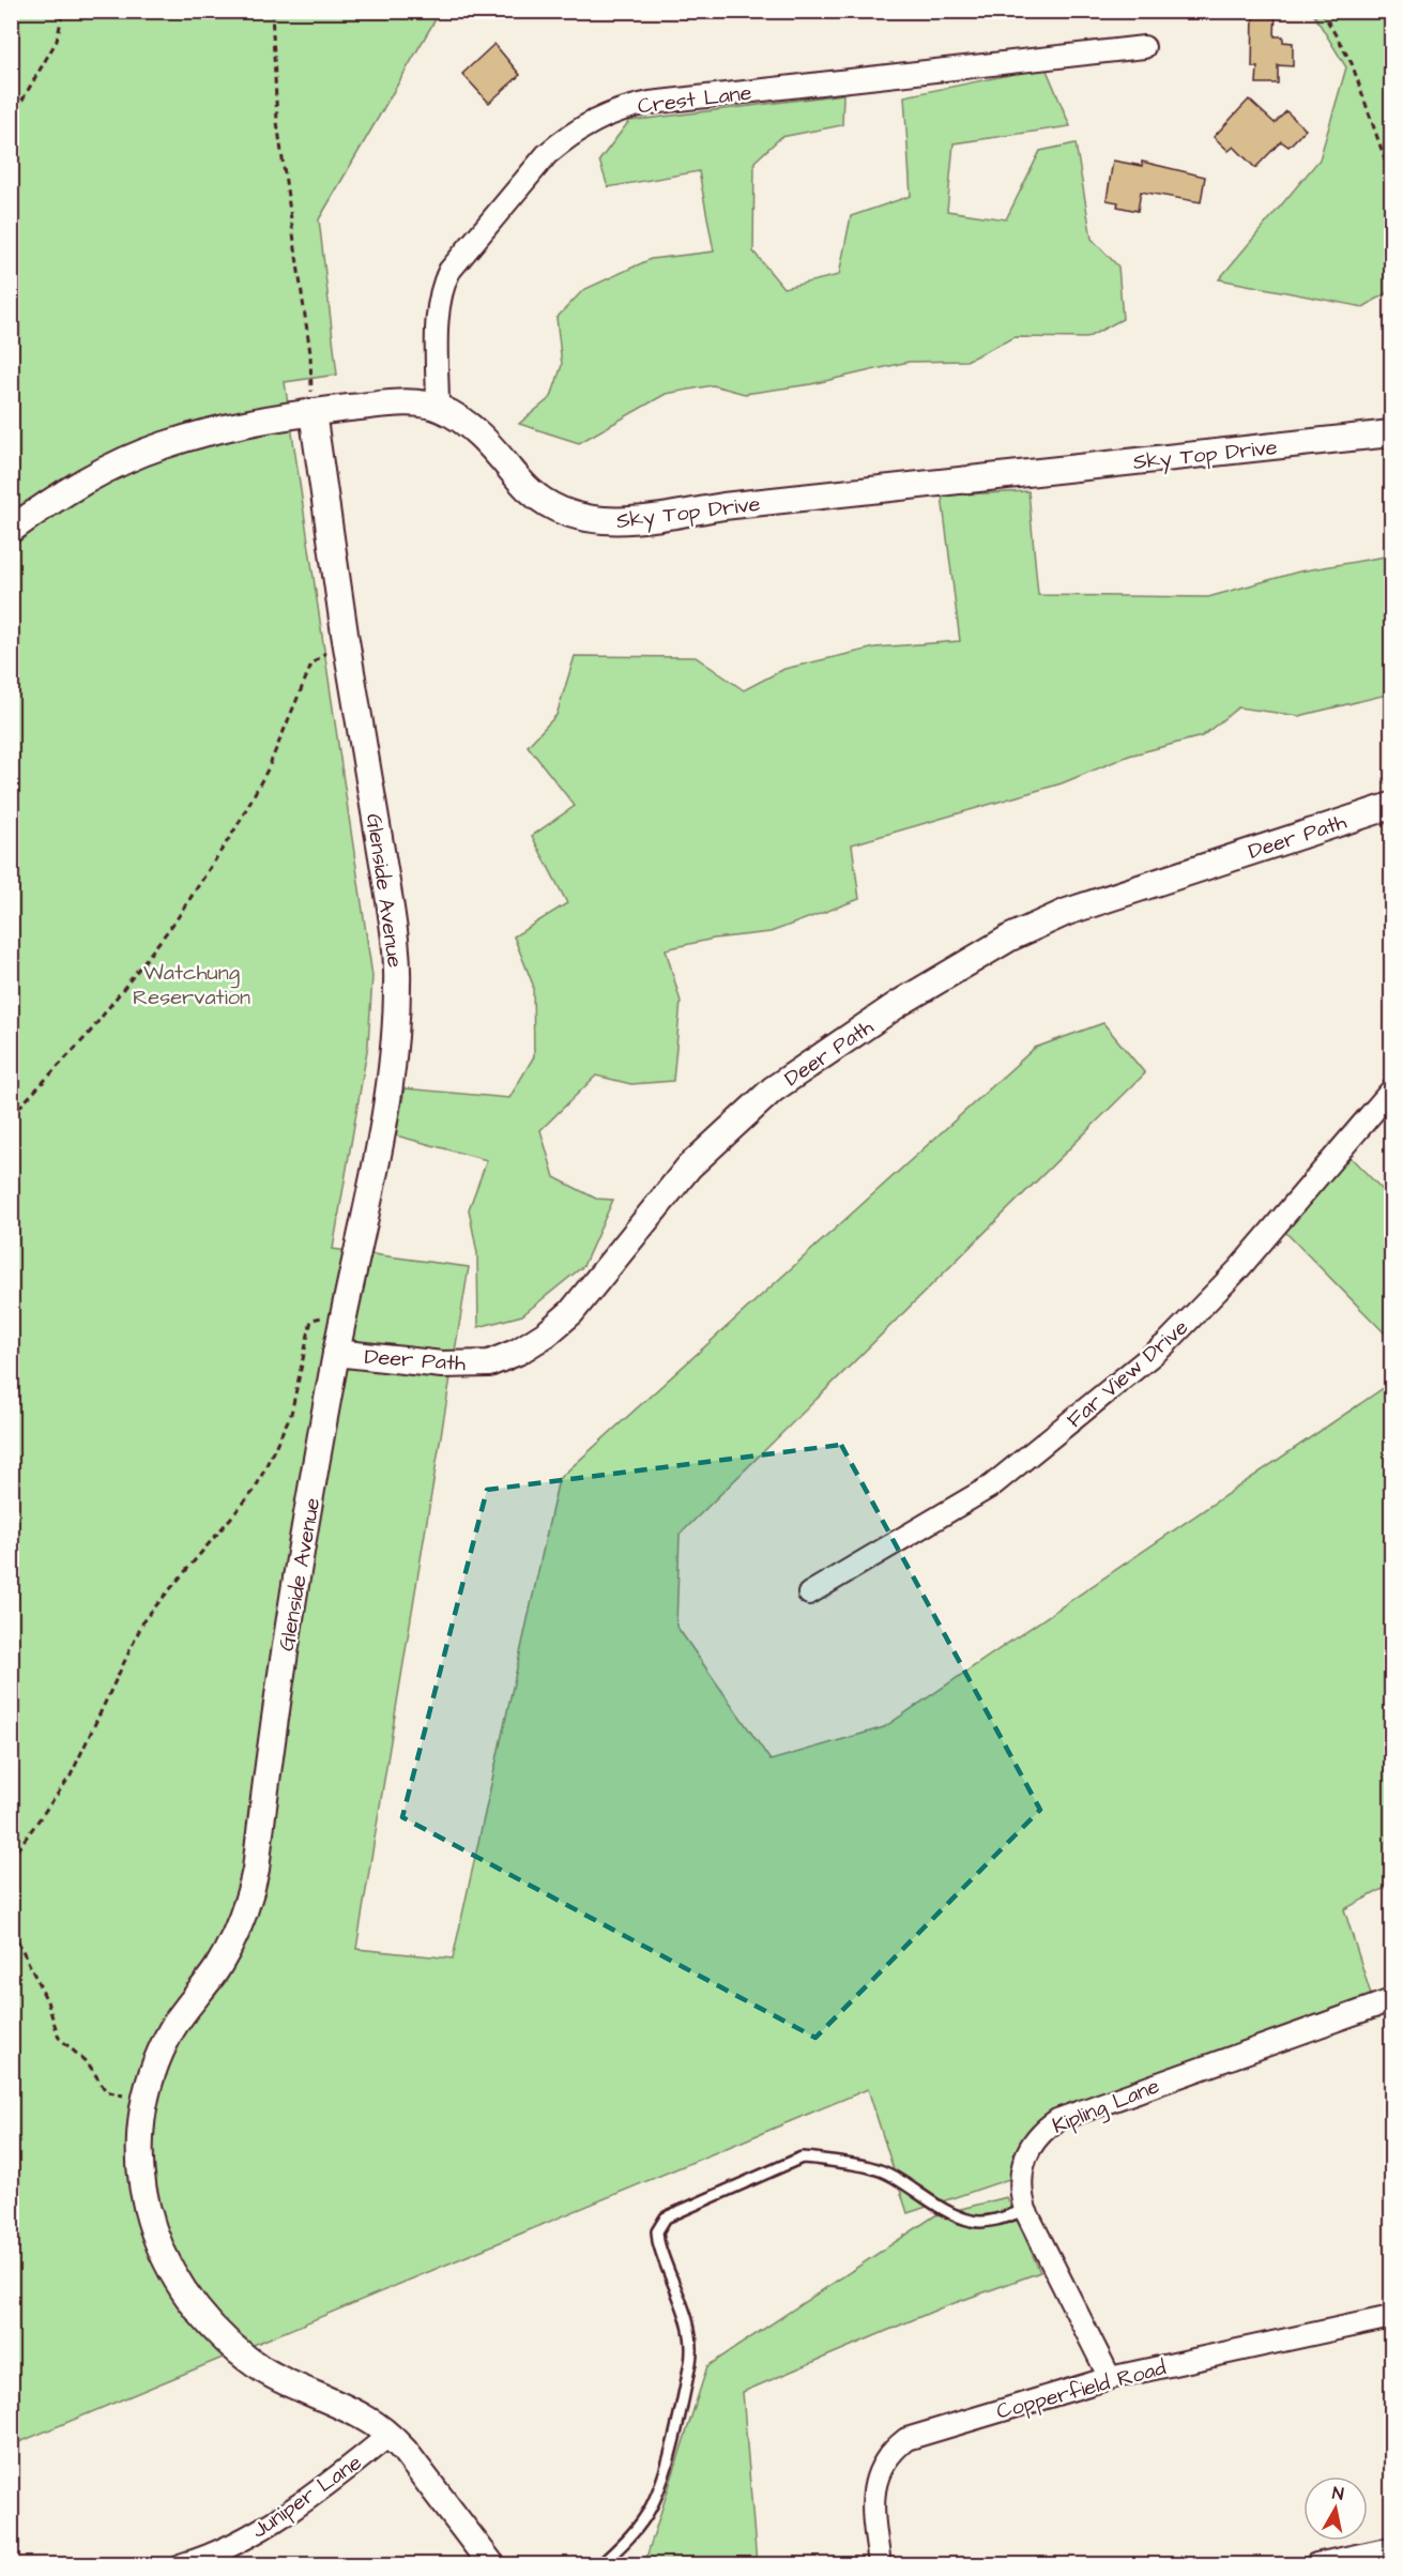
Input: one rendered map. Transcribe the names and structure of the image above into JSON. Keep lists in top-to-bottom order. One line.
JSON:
{"streets":{"street":["Crest Lane","Sky Top Drive","Deer Path","Glenside Avenue","Far View Drive","Kipling Lane","Copperfield Road","Juniper Lane"]},"crossings":[["Crest Lane","Sky Top Drive"],["Sky Top Drive","Glenside Avenue"],["Deer Path","Glenside Avenue"],["Glenside Avenue","Juniper Lane"],["Kipling Lane","Copperfield Road"]],"parks":["Watchung Reservation"],"north":"top"}
